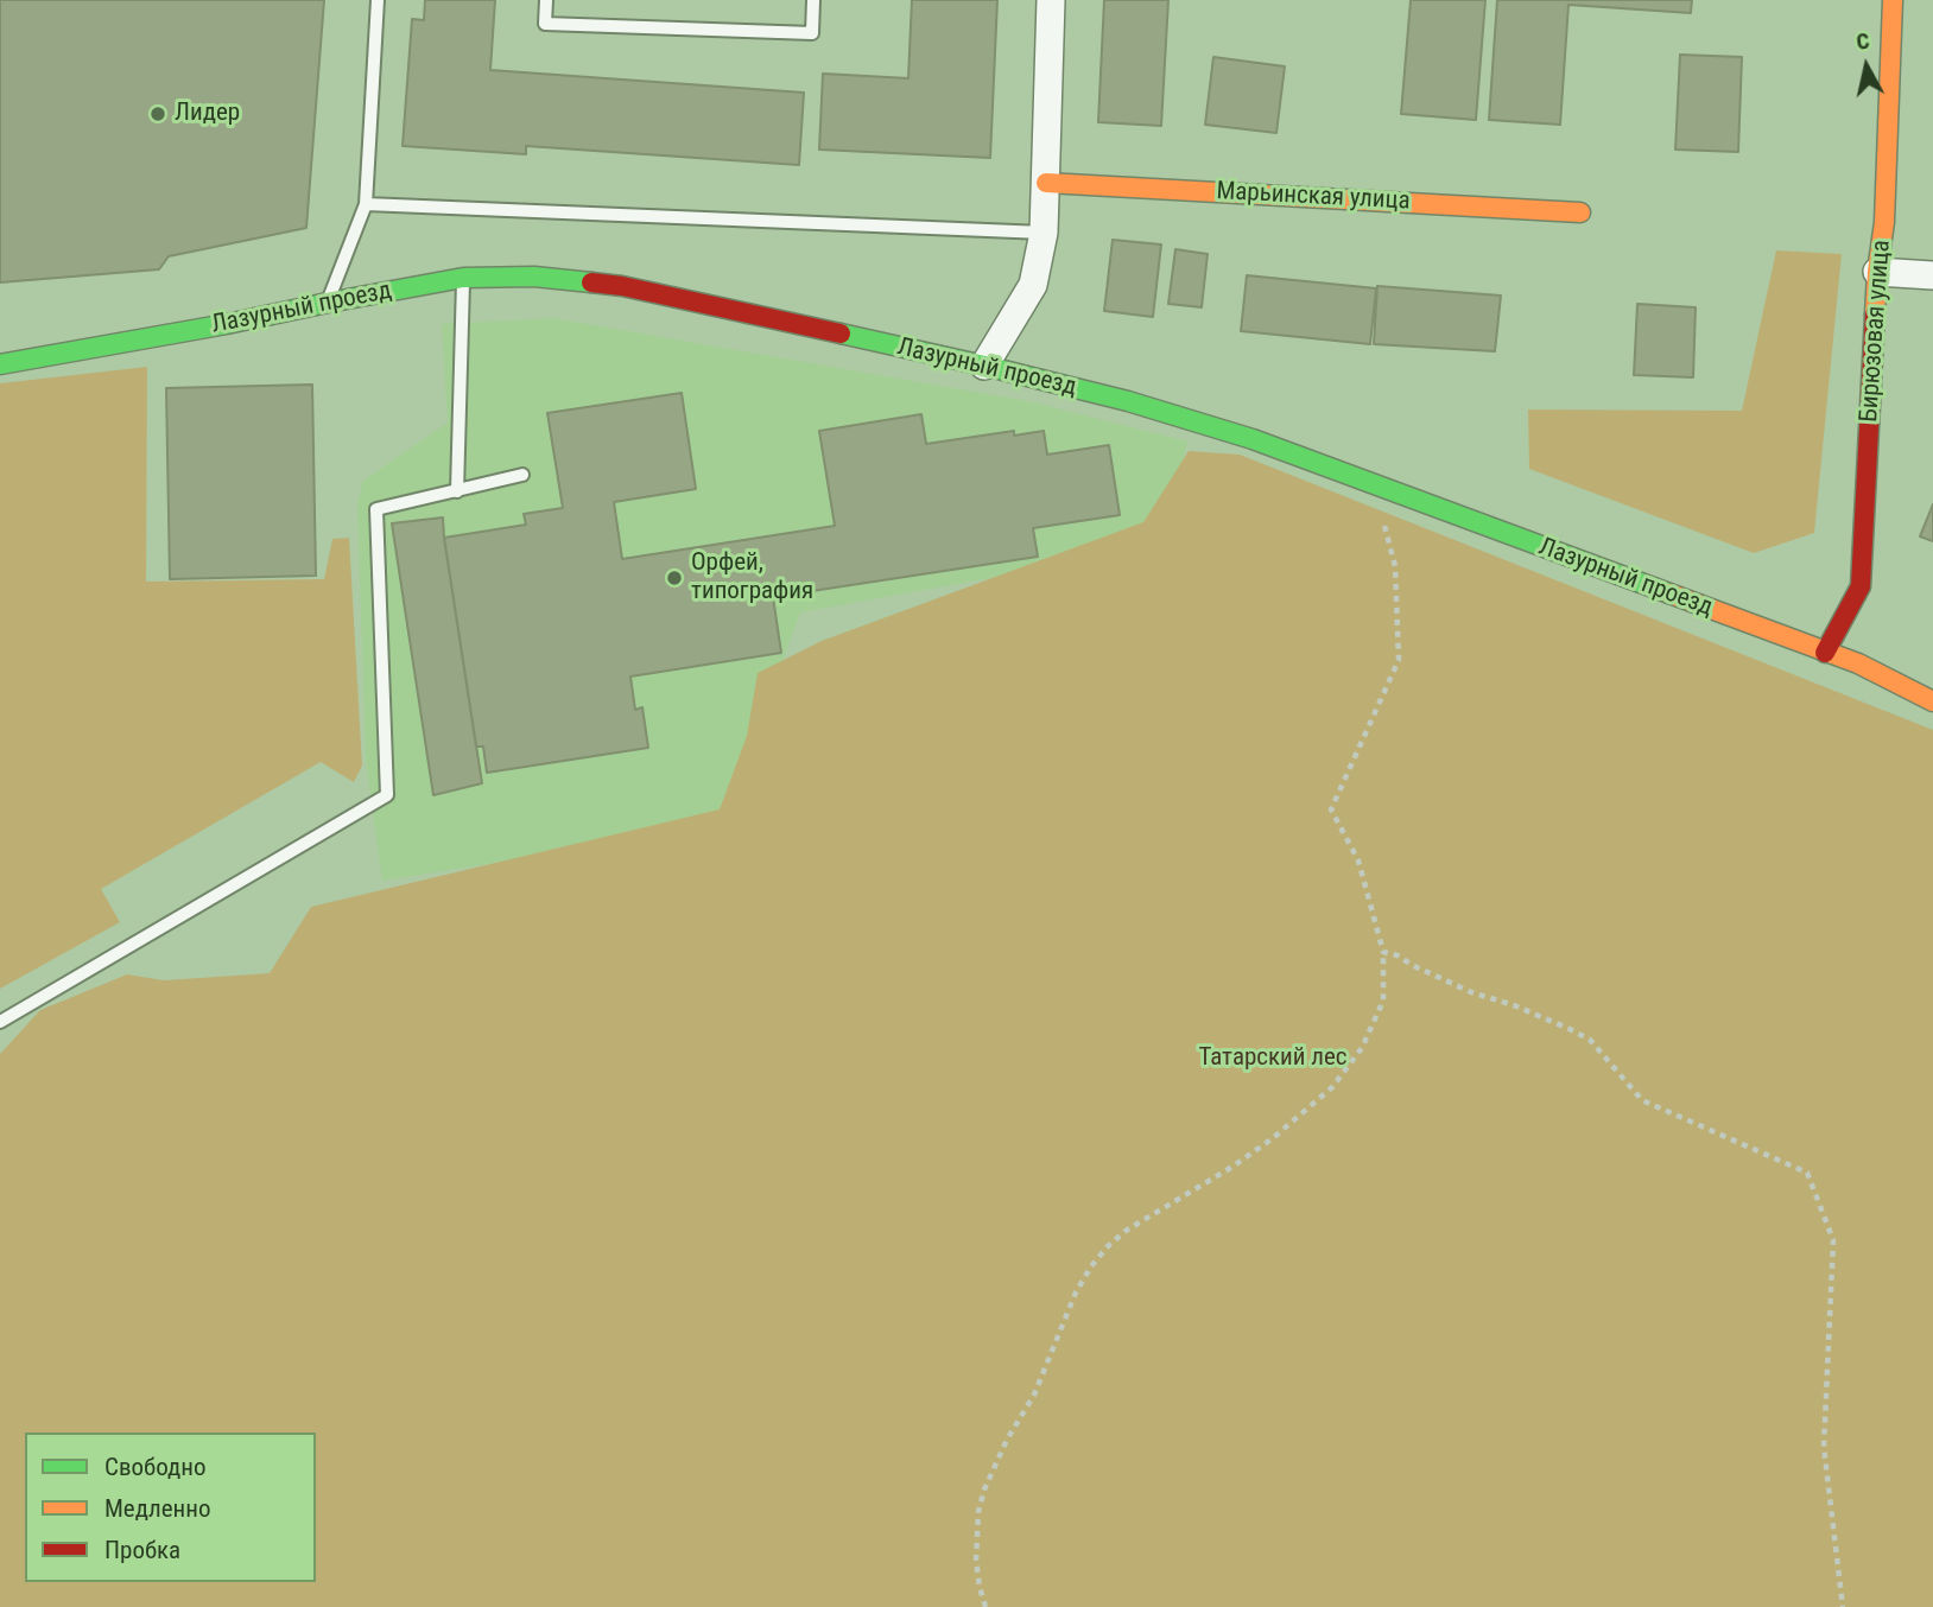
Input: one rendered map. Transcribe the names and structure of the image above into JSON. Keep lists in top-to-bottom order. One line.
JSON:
{"streets":{"street":["Марьинская улица","Лазурный проезд","Бирюзовая улица"]},"crossings":[["Лазурный проезд","Бирюзовая улица"]],"parks":["Татарский лес"],"places":["Лидер","Орфей, типография"],"legend":["Свободно","Медленно","Пробка"],"north":"top"}
